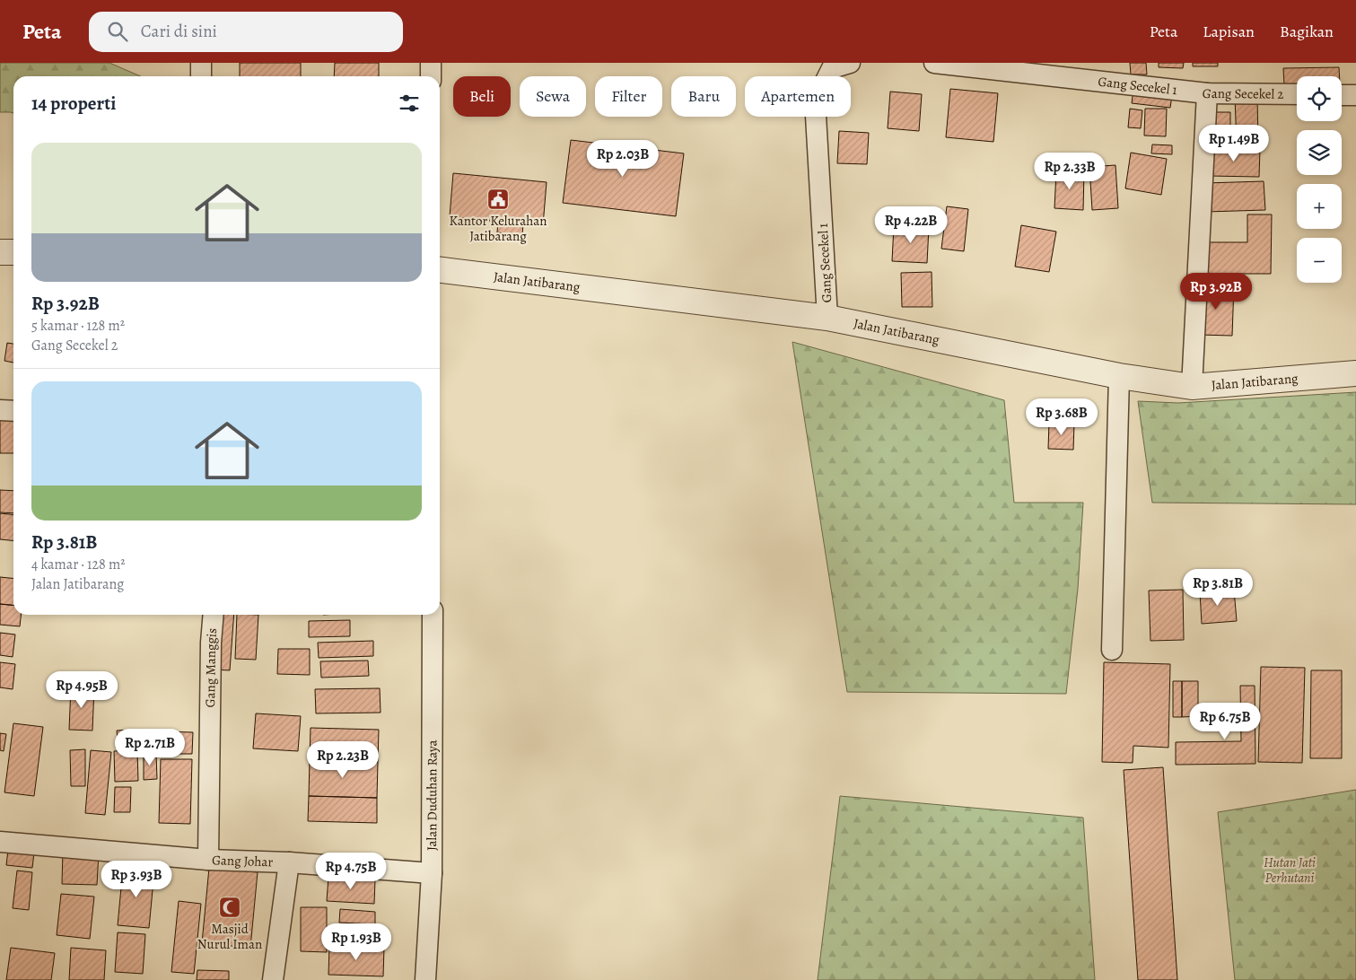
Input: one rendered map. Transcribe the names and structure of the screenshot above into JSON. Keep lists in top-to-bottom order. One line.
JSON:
{"streets":{"street":["Gang Secekel 1","Gang Secekel 2","Jalan Jatibarang","Gang Manggis","Jalan Duduhan Raya","Gang Johar"]},"crossings":[["Gang Secekel 1","Gang Secekel 2"],["Gang Secekel 1","Jalan Jatibarang"],["Gang Secekel 2","Jalan Jatibarang"],["Gang Manggis","Gang Johar"],["Jalan Duduhan Raya","Gang Johar"]],"parks":["Hutan Jati Perhutani"],"places":{"public building":["Kantor Kelurahan Jatibarang"],"mosque":["Masjid Nurul Iman"]},"page":{"header":"Peta","search":"Cari di sini","nav":["Peta","Lapisan","Bagikan"],"map_buttons":["+","−"],"chip":["Beli","Sewa","Filter","Baru","Apartemen"],"heading":"14 properti","price":["Rp 1.49B","Rp 2.03B","Rp 2.33B","Rp 4.22B","Rp 3.92B","Rp 3.68B","Rp 3.81B","Rp 4.95B","Rp 6.75B","Rp 2.71B","Rp 2.23B","Rp 4.75B","Rp 3.93B","Rp 1.93B"],"list":[{"name":"Rp 3.92B","note":"5 kamar · 128 m² · Gang Secekel 2"},{"name":"Rp 3.81B","note":"4 kamar · 128 m² · Jalan Jatibarang"}]}}
